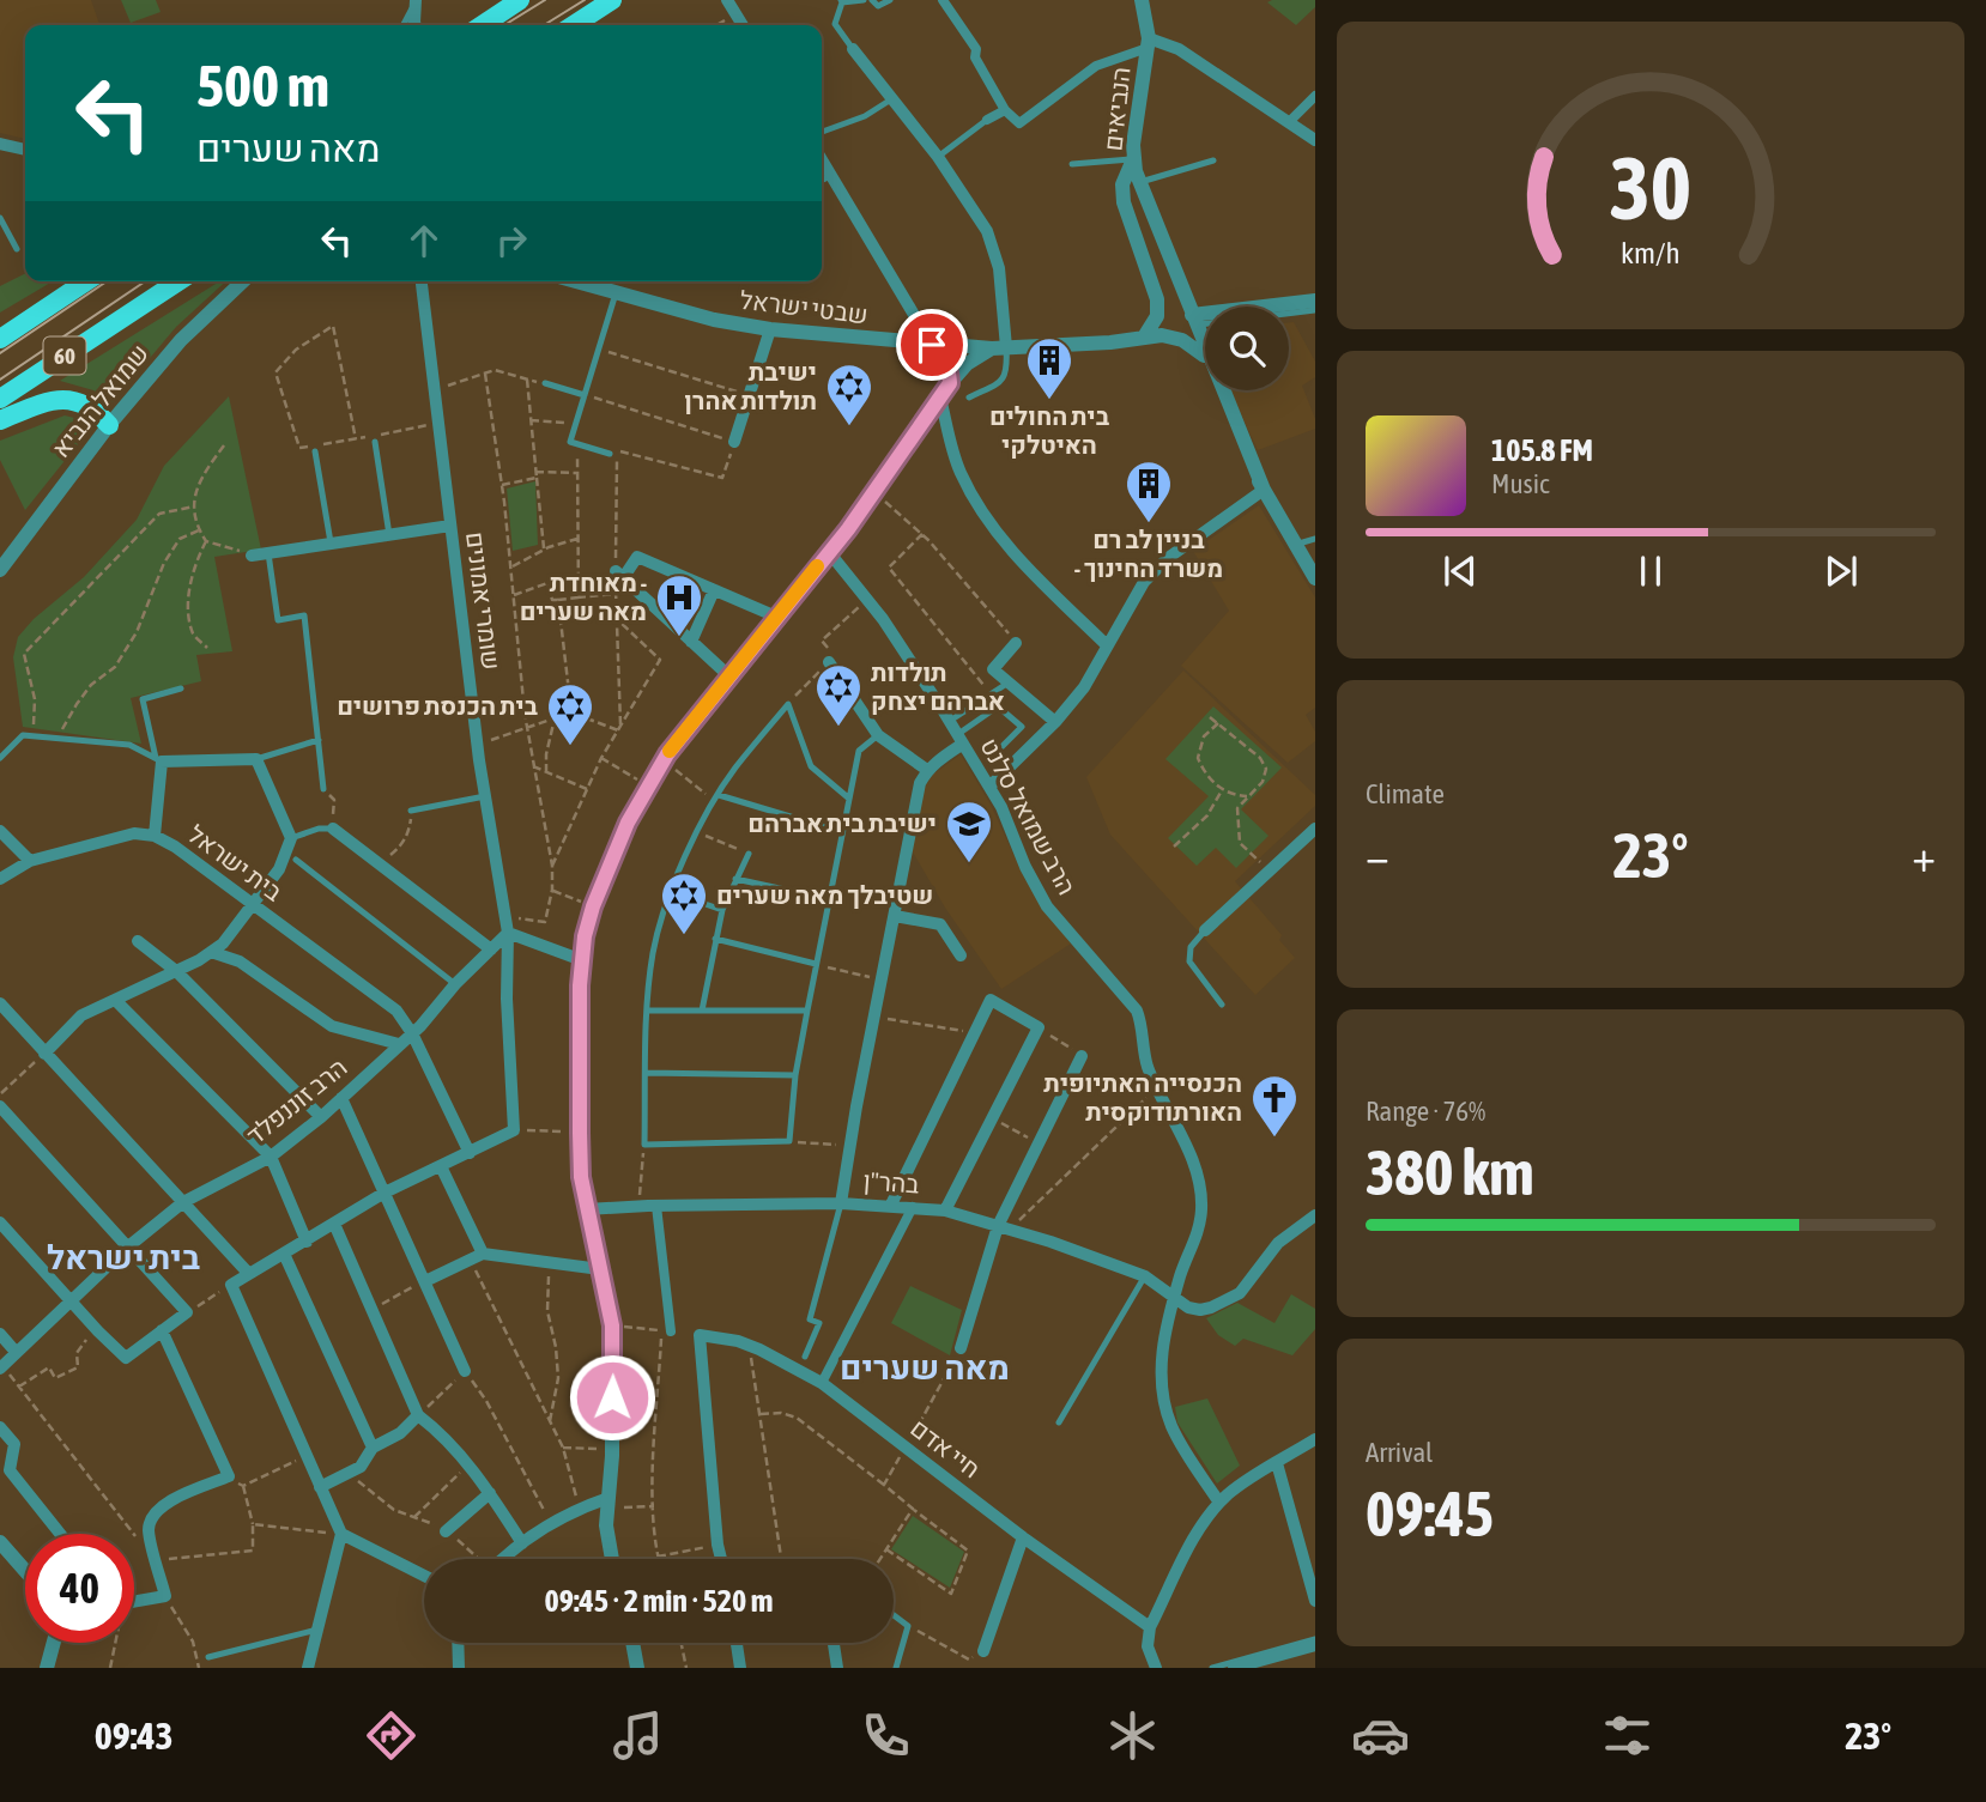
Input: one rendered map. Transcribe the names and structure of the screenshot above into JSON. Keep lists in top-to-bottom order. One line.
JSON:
{"streets":{"highway":["60"],"street":["הנביאים","שבטי ישראל","שמואל הנביא","שומרי אמונים","הרב שמואל סלנט","בית ישראל","הרב זוננפלד","בהר\"ן","חיי אדם"]},"crossings":[["הנביאים","שבטי ישראל"],["שומרי אמונים","הרב זוננפלד"],["הרב שמואל סלנט","בהר\"ן"],["בית ישראל","הרב זוננפלד"]],"districts":["בית ישראל","מאה שערים"],"places":{"building":["בית החולים האיטלקי","בניין לב רם - משרד החינוך"],"synagogue":["ישיבת תולדות אהרן","תולדות אברהם יצחק","בית הכנסת פרושים","שטיבלך מאה שערים"],"hospital":["מאוחדת - מאה שערים"],"school or university":["ישיבת בית אברהם"],"church":["הכנסייה האתיופית האורתודוקסית"]},"page":{"turn":["500 m","מאה שערים"],"song":["105.8 FM","Music"],"tile":["Climate",["Range · 76%","380 km"],["Arrival","09:45"]],"heat":["−","23°","+"],"limit":"40","trip":"09:45 · 2 min · 520 m","tabs":["09:43","23°"],"gauge":["30","km/h"]}}
